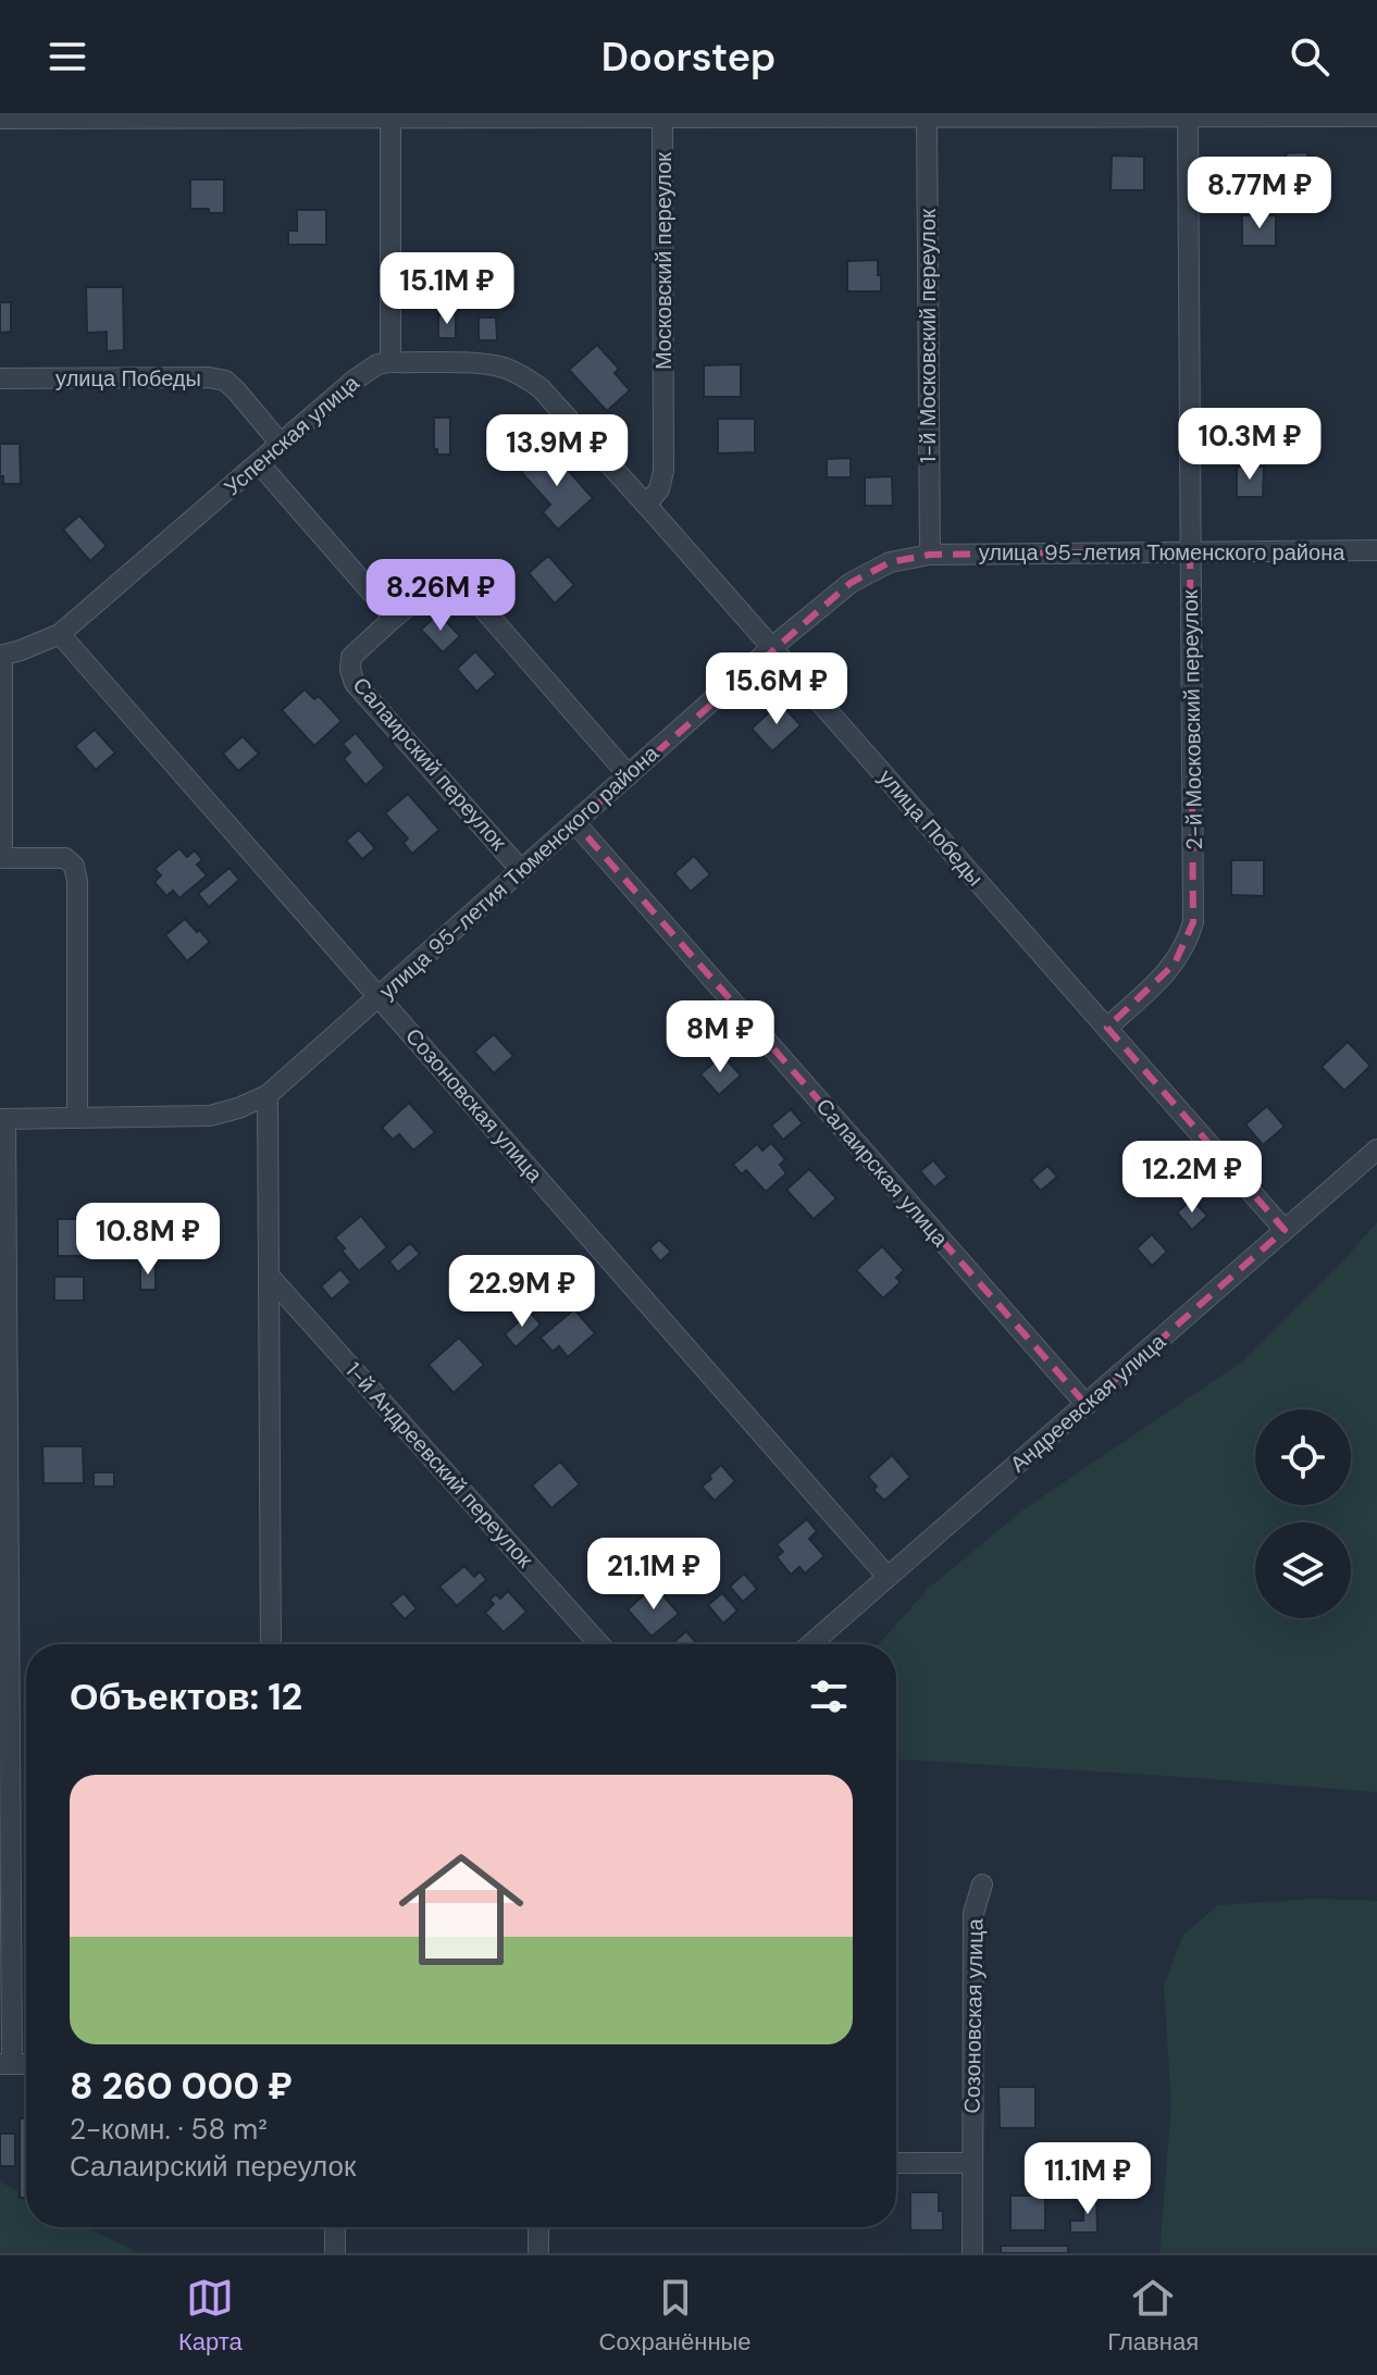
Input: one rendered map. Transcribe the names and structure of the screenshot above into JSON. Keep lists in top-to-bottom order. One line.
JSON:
{"streets":{"street":["Московский переулок","1-й Московский переулок","улица Победы","Успенская улица","улица 95-летия Тюменского района","2-й Московский переулок","Салаирский переулок","Созоновская улица","Салаирская улица","Андреевская улица","1-й Андреевский переулок"]},"crossings":[["Московский переулок","улица Победы"],["1-й Московский переулок","улица 95-летия Тюменского района"],["улица Победы","Успенская улица"],["улица Победы","улица 95-летия Тюменского района"],["улица Победы","2-й Московский переулок"],["улица Победы","Андреевская улица"],["Успенская улица","Созоновская улица"],["улица 95-летия Тюменского района","2-й Московский переулок"],["улица 95-летия Тюменского района","Салаирский переулок"],["улица 95-летия Тюменского района","Созоновская улица"],["улица 95-летия Тюменского района","Салаирская улица"],["Созоновская улица","Андреевская улица"],["Салаирская улица","Андреевская улица"]],"page":{"header":"Doorstep","price":["8.77M ₽","15.1M ₽","10.3M ₽","13.9M ₽","8.26M ₽","15.6M ₽","8M ₽","12.2M ₽","10.8M ₽","22.9M ₽","21.1M ₽","11.1M ₽"],"heading":"Объектов: 12","list":[{"name":"8 260 000 ₽","note":"2-комн. · 58 m² · Салаирский переулок"}],"tabs":["Карта","Сохранённые","Главная"]}}
